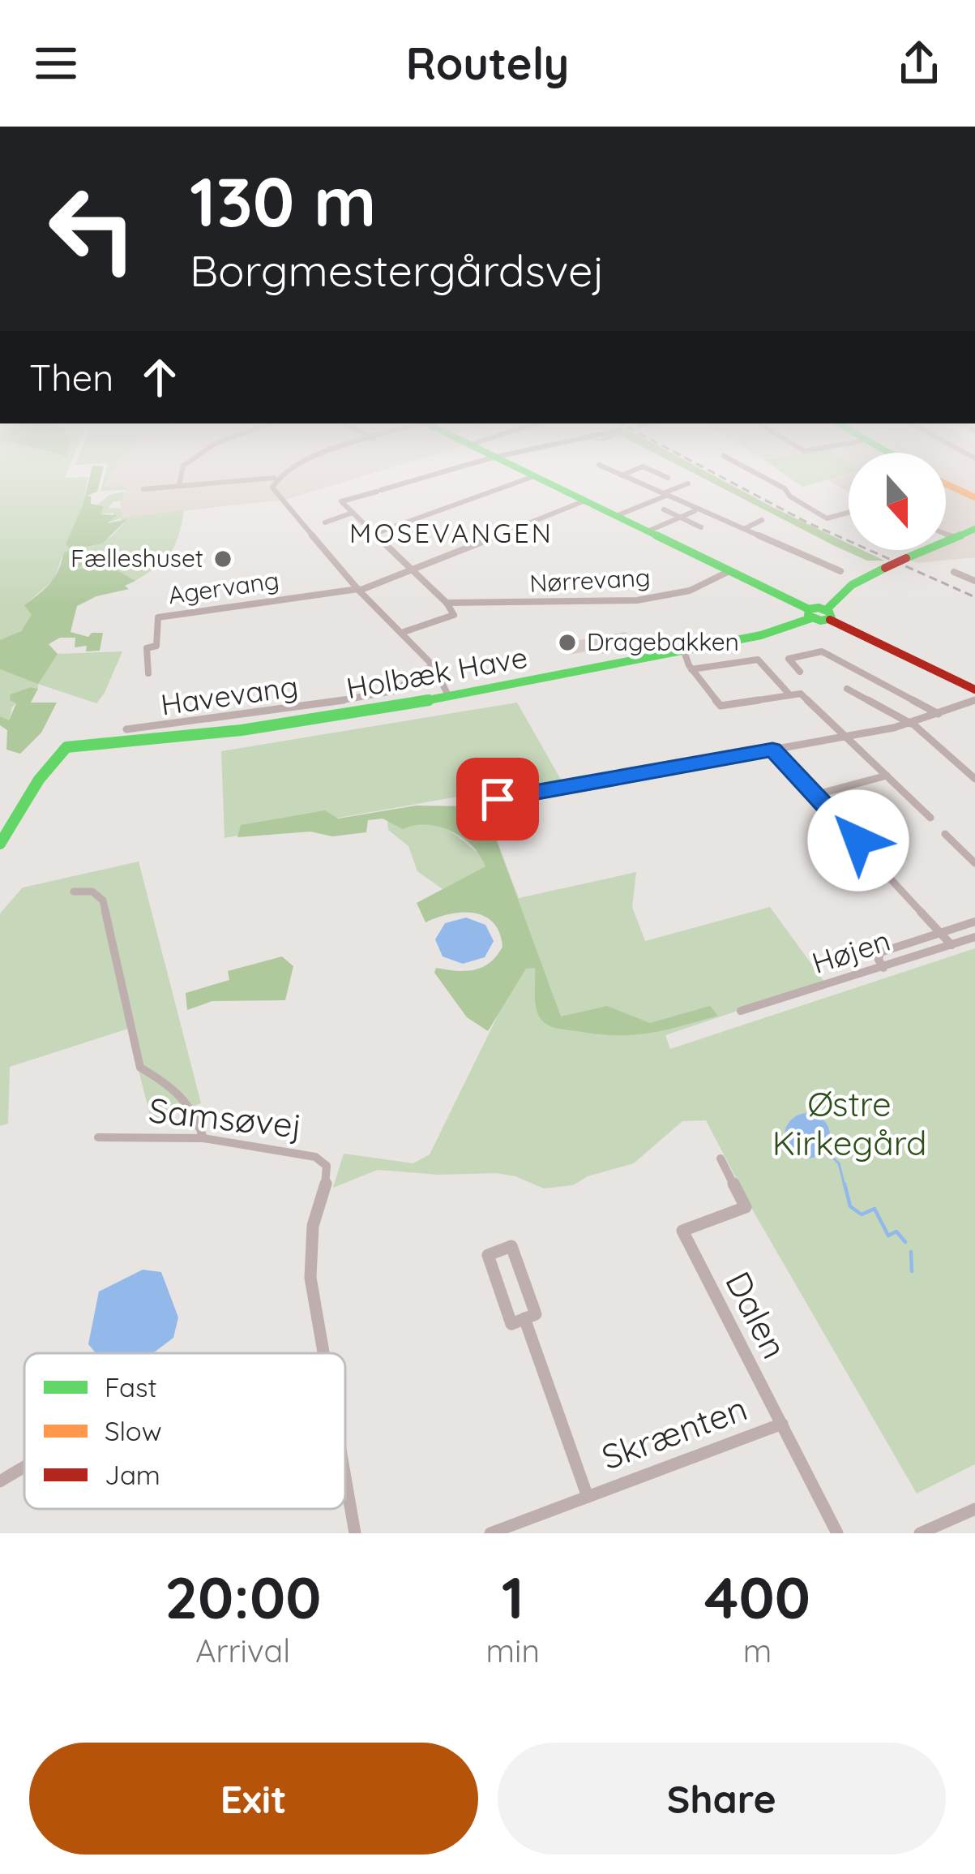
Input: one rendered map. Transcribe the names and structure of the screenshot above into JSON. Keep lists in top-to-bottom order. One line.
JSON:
{"streets":{"street":["Nørrevang","Agervang","Holbæk Have","Havevang","Højen","Samsøvej","Dalen","Skrænten"]},"crossings":[["Dalen","Skrænten"]],"districts":["MOSEVANGEN"],"parks":["Østre Kirkegård"],"places":["Fælleshuset","Dragebakken"],"legend":["Fast","Slow","Jam"],"north":"bottom","page":{"header":"Routely","turn":["130 m","Borgmestergårdsvej"],"then":"Then","eta":["20:00","Arrival","1","min","400","m"],"buttons":["Exit","Share"]}}
